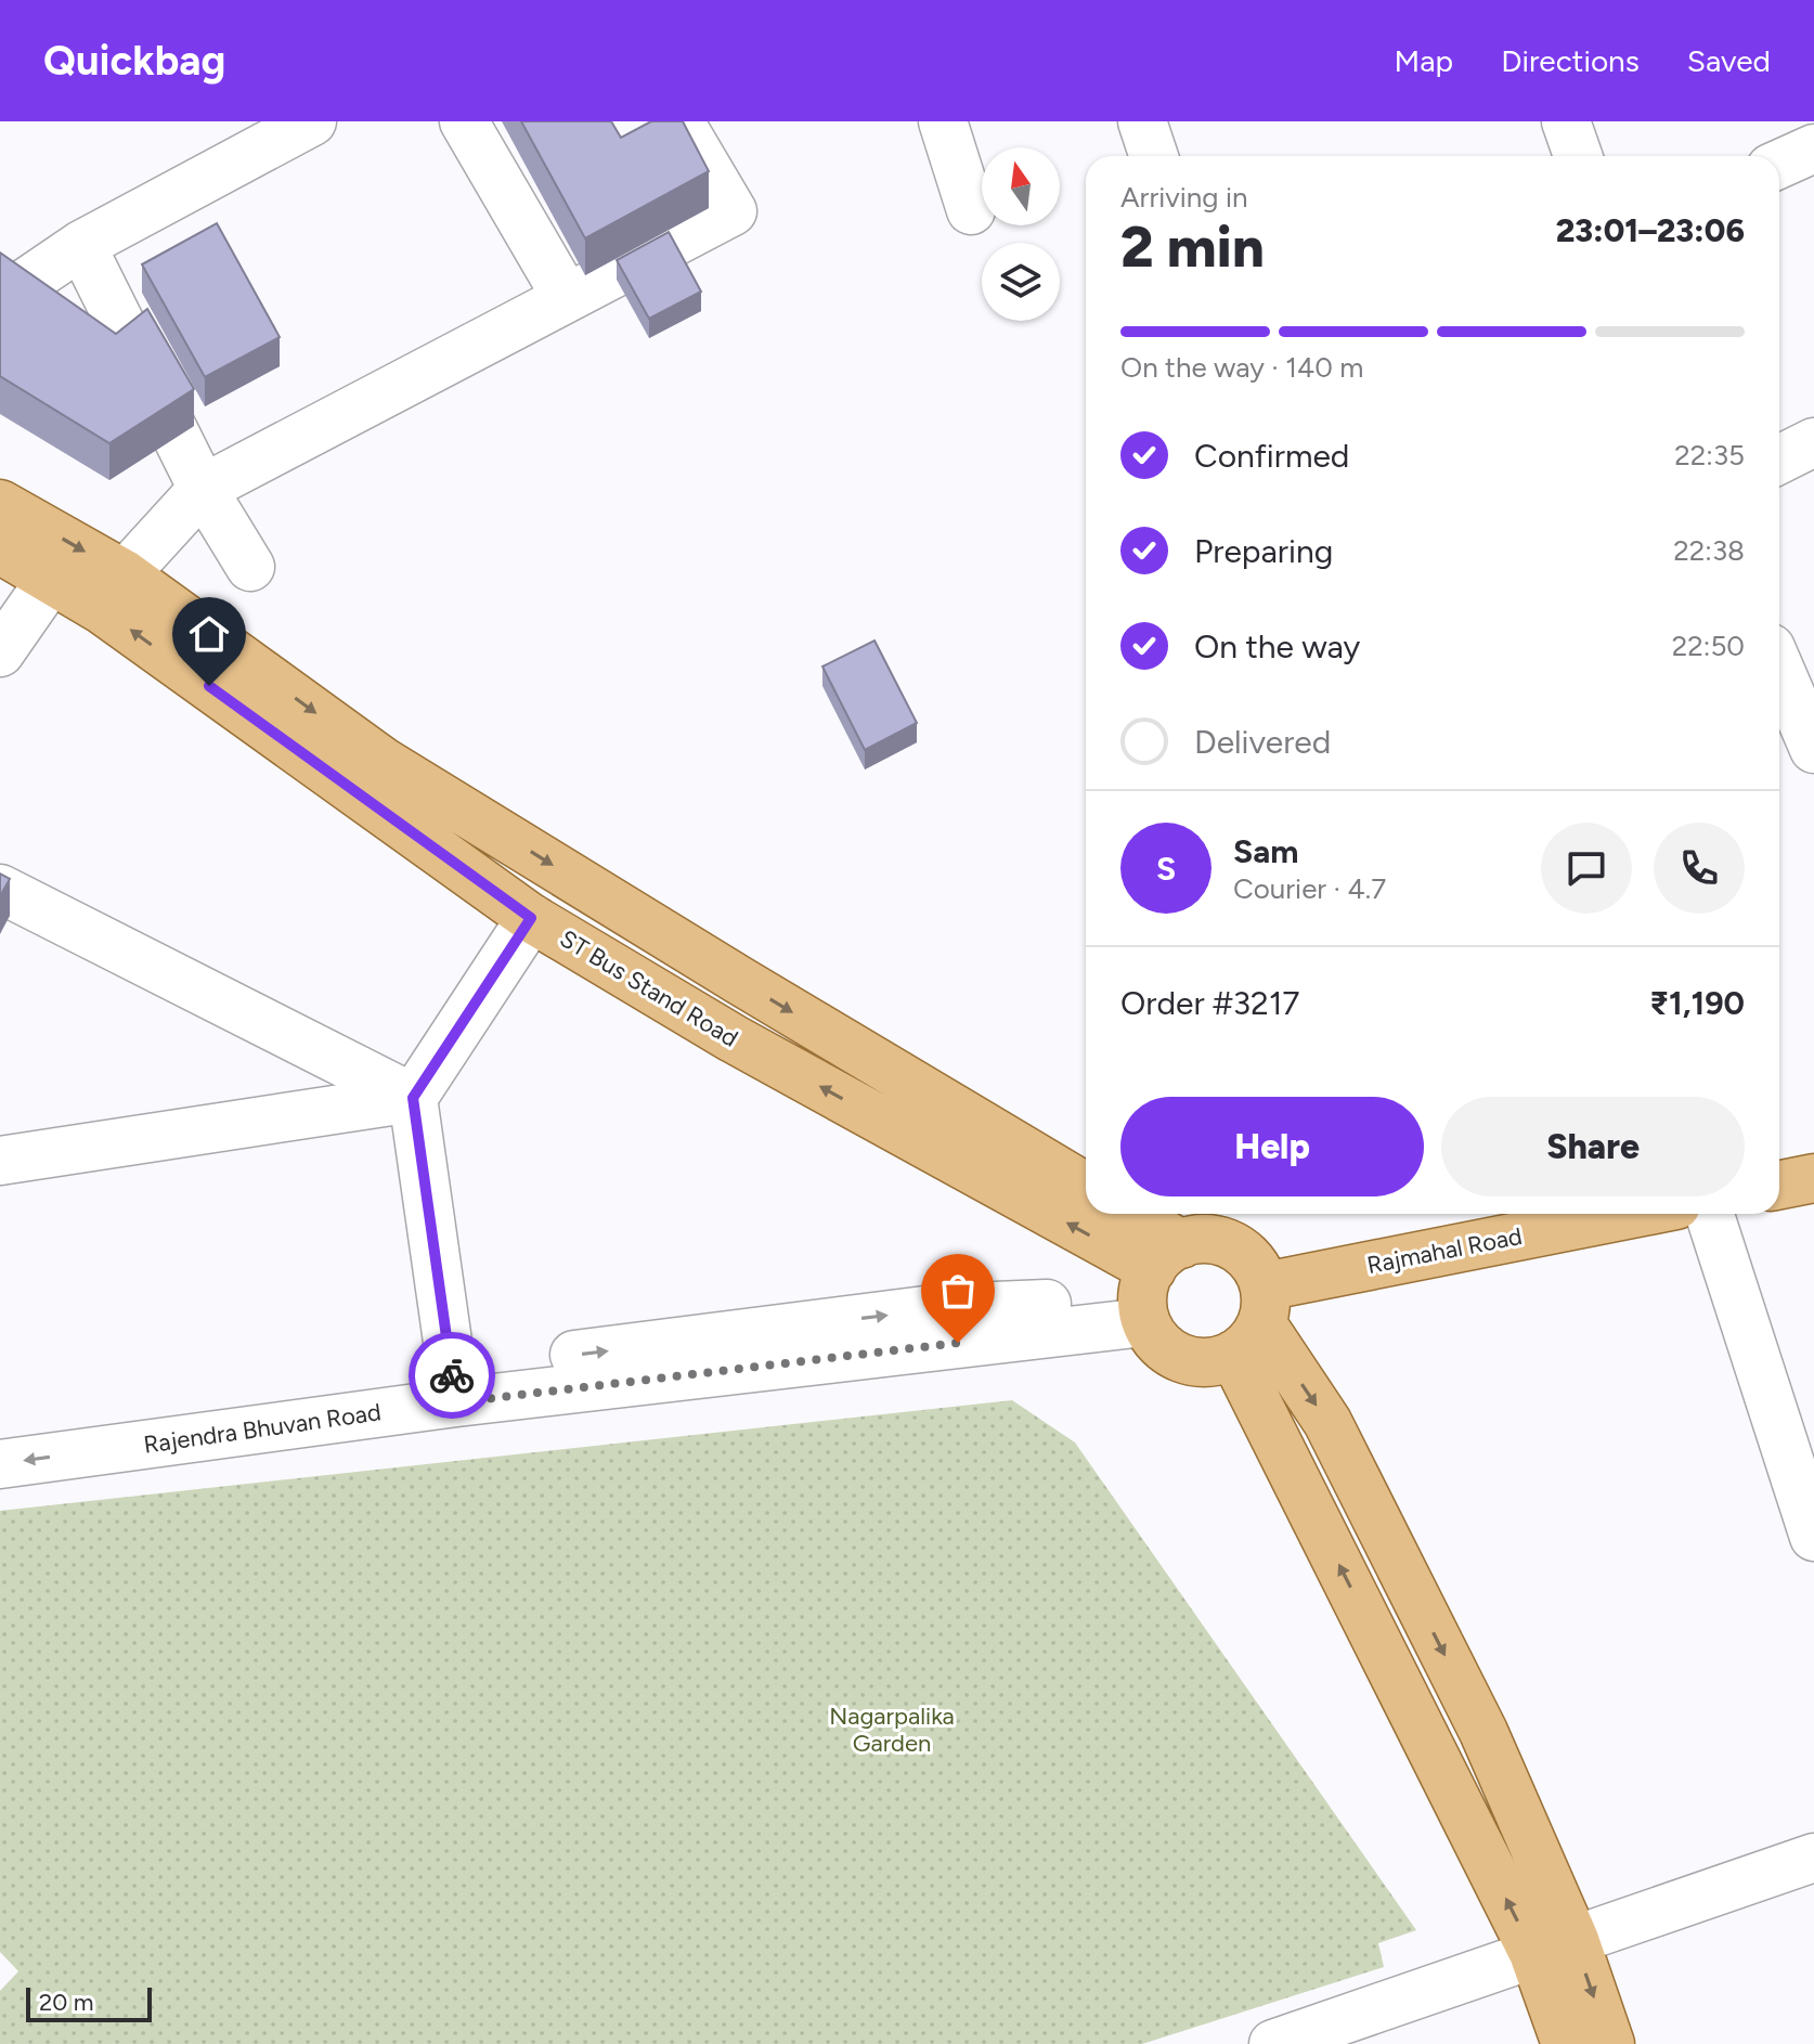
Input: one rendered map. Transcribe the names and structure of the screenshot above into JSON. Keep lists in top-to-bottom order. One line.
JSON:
{"streets":{"main road":["ST Bus Stand Road","Rajmahal Road"],"street":["Rajendra Bhuvan Road"]},"crossings":[["ST Bus Stand Road","Rajmahal Road"]],"parks":["Nagarpalika Garden"],"scale_bar":"20 m","north":"top","page":{"header":"Quickbag","nav":["Map","Directions","Saved"],"heading":["2 min","Arriving in","23:01–23:06"],"panel":["Sam","Courier · 4.7","Order #3217","₹1,190"],"bar":"On the way · 140 m","list":[["Confirmed","22:35"],["Preparing","22:38"],["On the way","22:50"],"Delivered"],"round":"S","buttons":["Help","Share"],"scale":"20 m"}}
